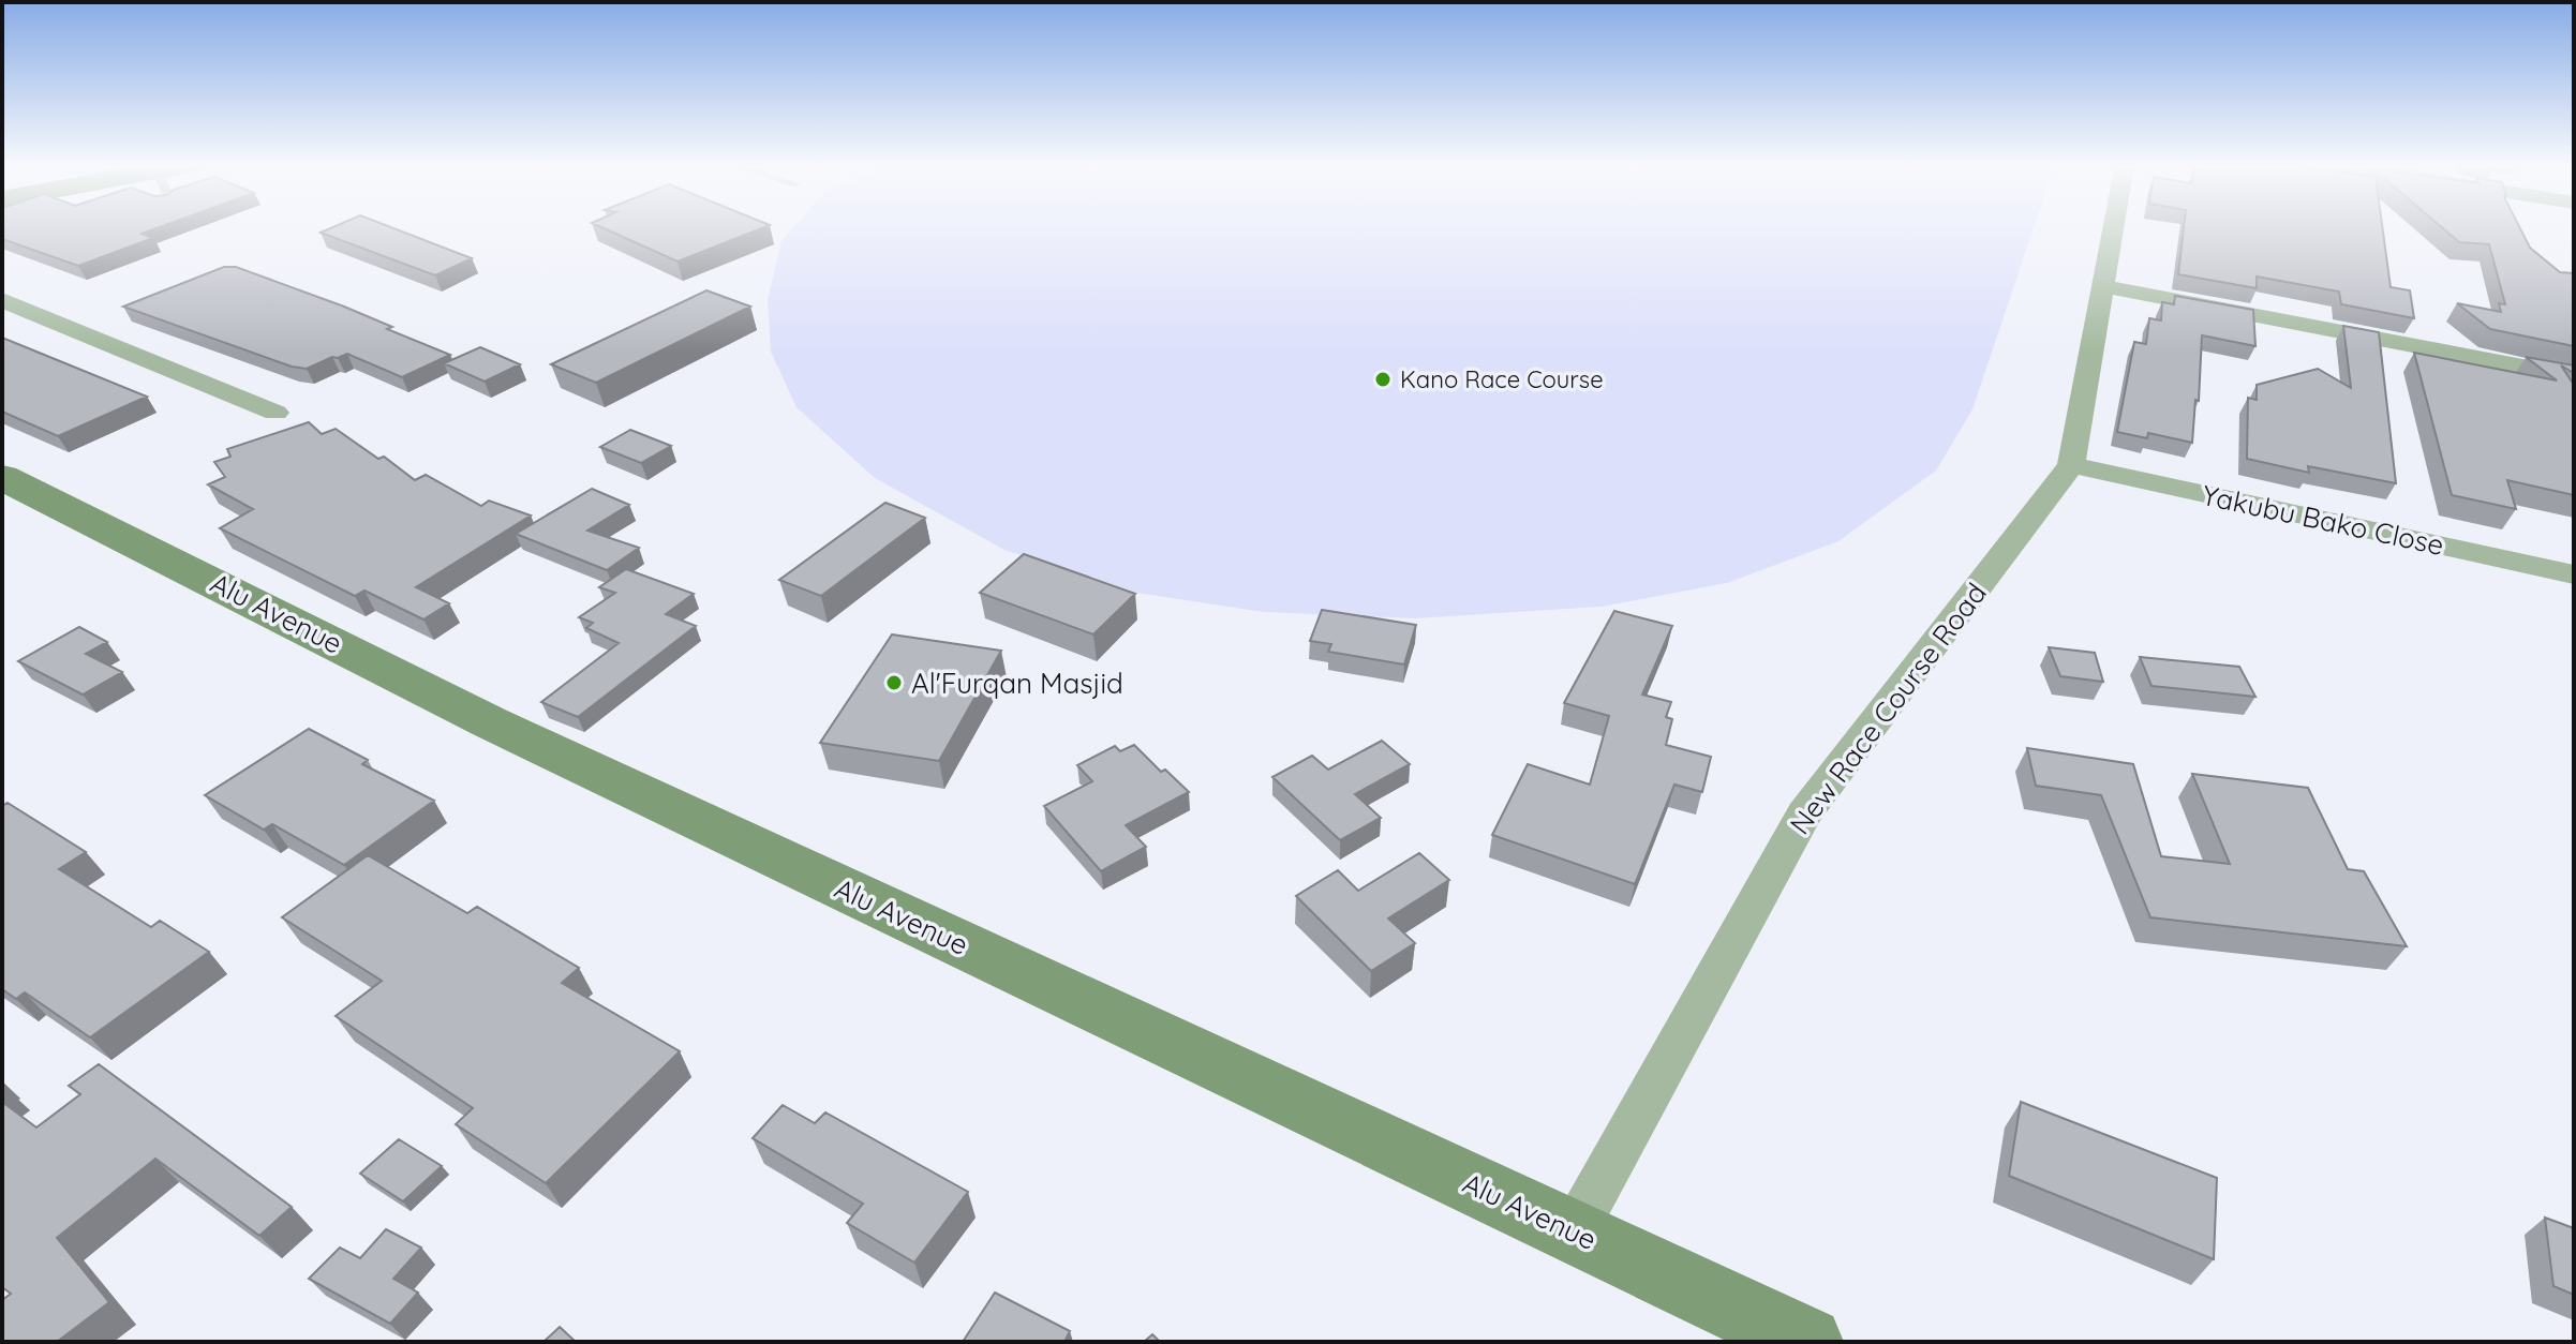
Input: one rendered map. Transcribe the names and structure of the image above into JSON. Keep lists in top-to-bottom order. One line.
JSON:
{"streets":{"street":["Yakubu Bako Close","Alu Avenue","New Race Course Road"]},"crossings":[["Yakubu Bako Close","New Race Course Road"],["Alu Avenue","New Race Course Road"]],"places":["Kano Race Course","Al'Furqan Masjid"]}
